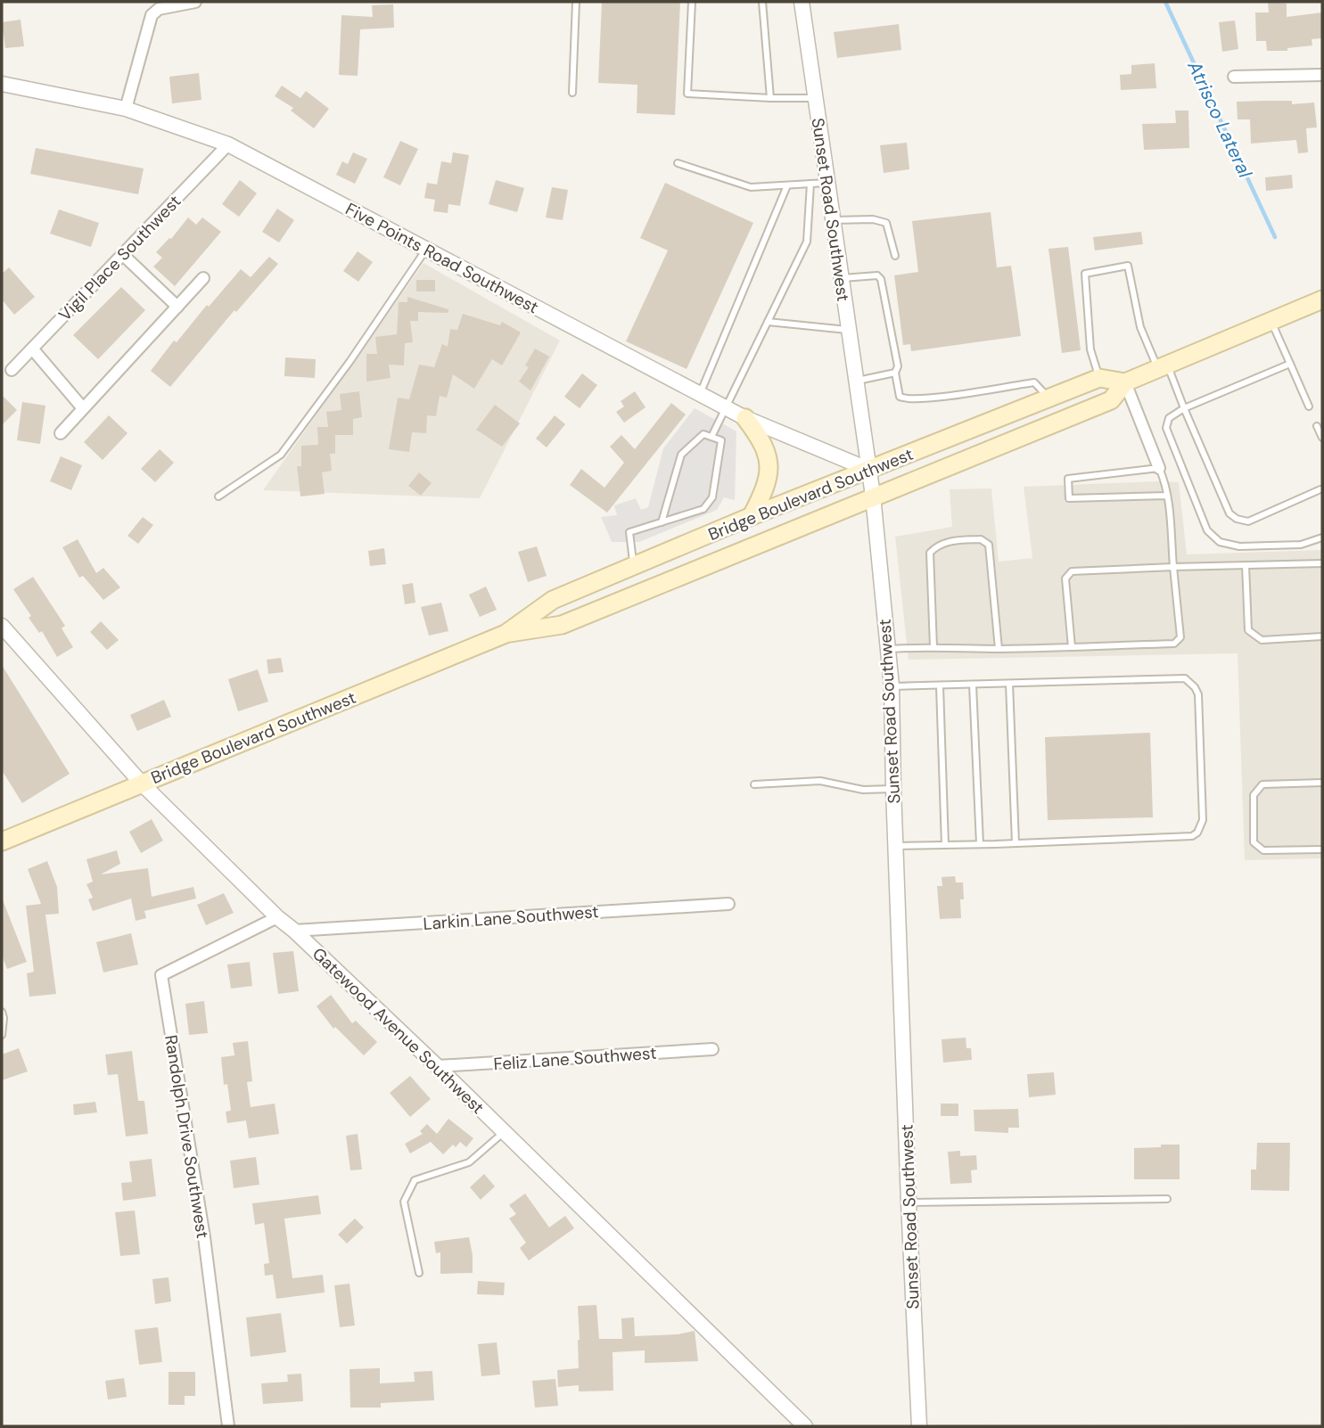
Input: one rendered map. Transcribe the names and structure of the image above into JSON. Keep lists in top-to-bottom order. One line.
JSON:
{"streets":{"main road":["Bridge Boulevard Southwest"],"street":["Sunset Road Southwest","Vigil Place Southwest","Five Points Road Southwest","Larkin Lane Southwest","Gatewood Avenue Southwest","Feliz Lane Southwest","Randolph Drive Southwest"]},"crossings":[["Sunset Road Southwest","Five Points Road Southwest"],["Sunset Road Southwest","Bridge Boulevard Southwest"],["Vigil Place Southwest","Five Points Road Southwest"],["Five Points Road Southwest","Bridge Boulevard Southwest"],["Bridge Boulevard Southwest","Gatewood Avenue Southwest"],["Larkin Lane Southwest","Gatewood Avenue Southwest"],["Gatewood Avenue Southwest","Feliz Lane Southwest"],["Gatewood Avenue Southwest","Randolph Drive Southwest"]],"water":["Atrisco Lateral"]}
